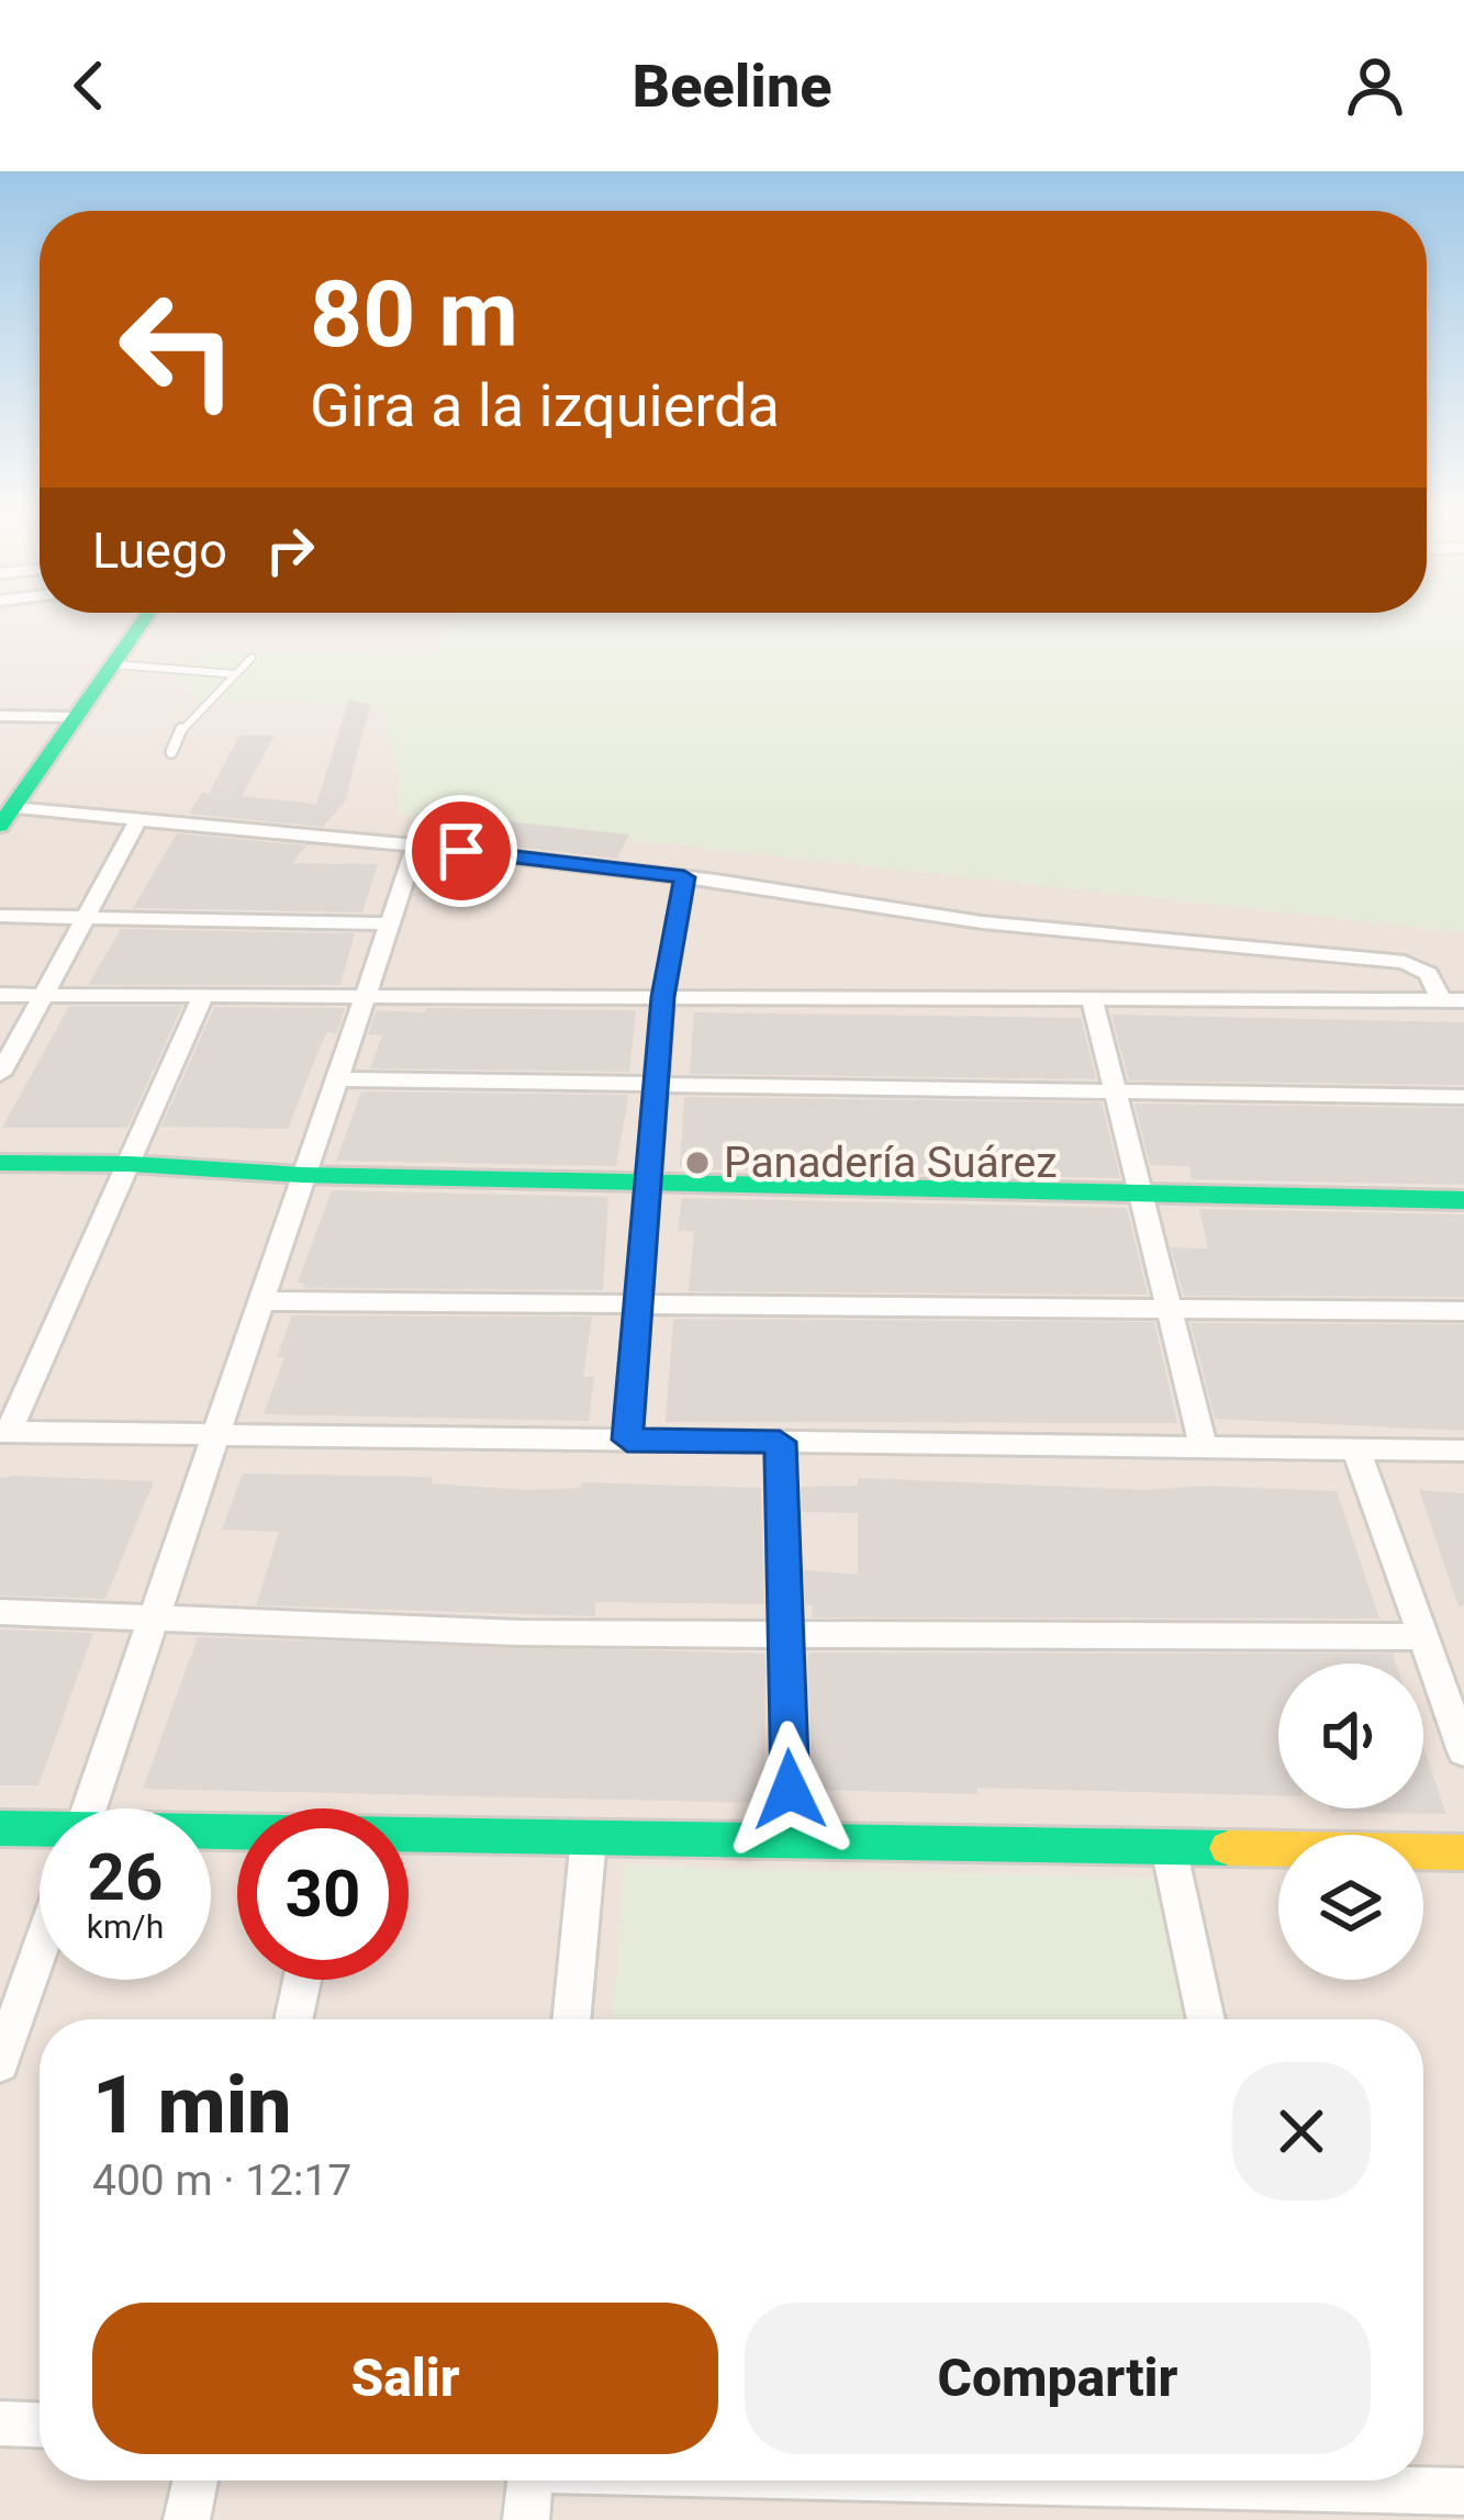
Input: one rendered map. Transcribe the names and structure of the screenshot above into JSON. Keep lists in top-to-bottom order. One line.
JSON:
{"places":["Panadería Suárez"],"page":{"header":"Beeline","turn":["80 m","Gira a la izquierda"],"then":"Luego","speed":"26 km/h","limit":"30","heading":["1 min","400 m · 12:17"],"buttons":["Salir","Compartir"]}}
